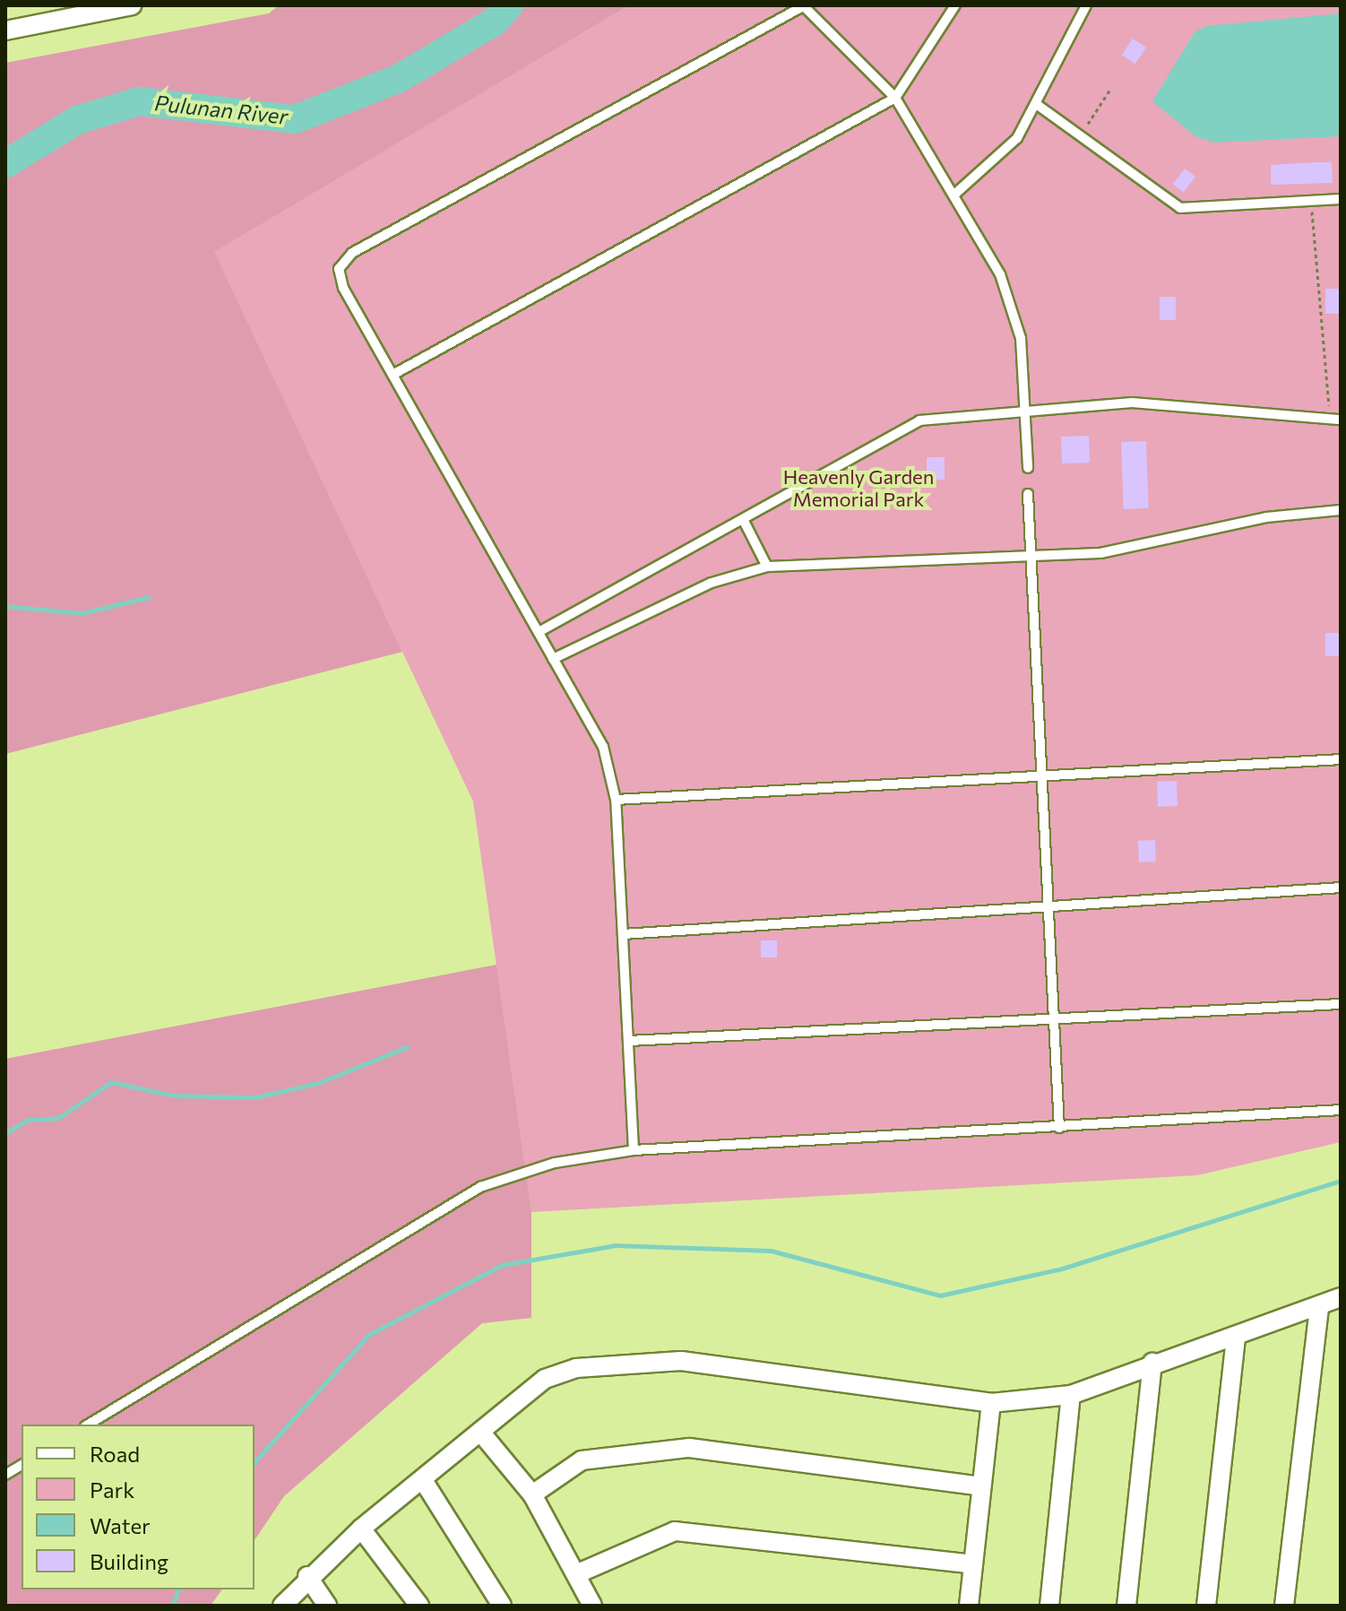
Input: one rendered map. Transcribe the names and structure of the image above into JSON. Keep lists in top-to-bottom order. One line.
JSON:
{"water":["Pulunan River"],"parks":["Heavenly Garden Memorial Park"],"legend":["Road","Park","Water","Building"]}
